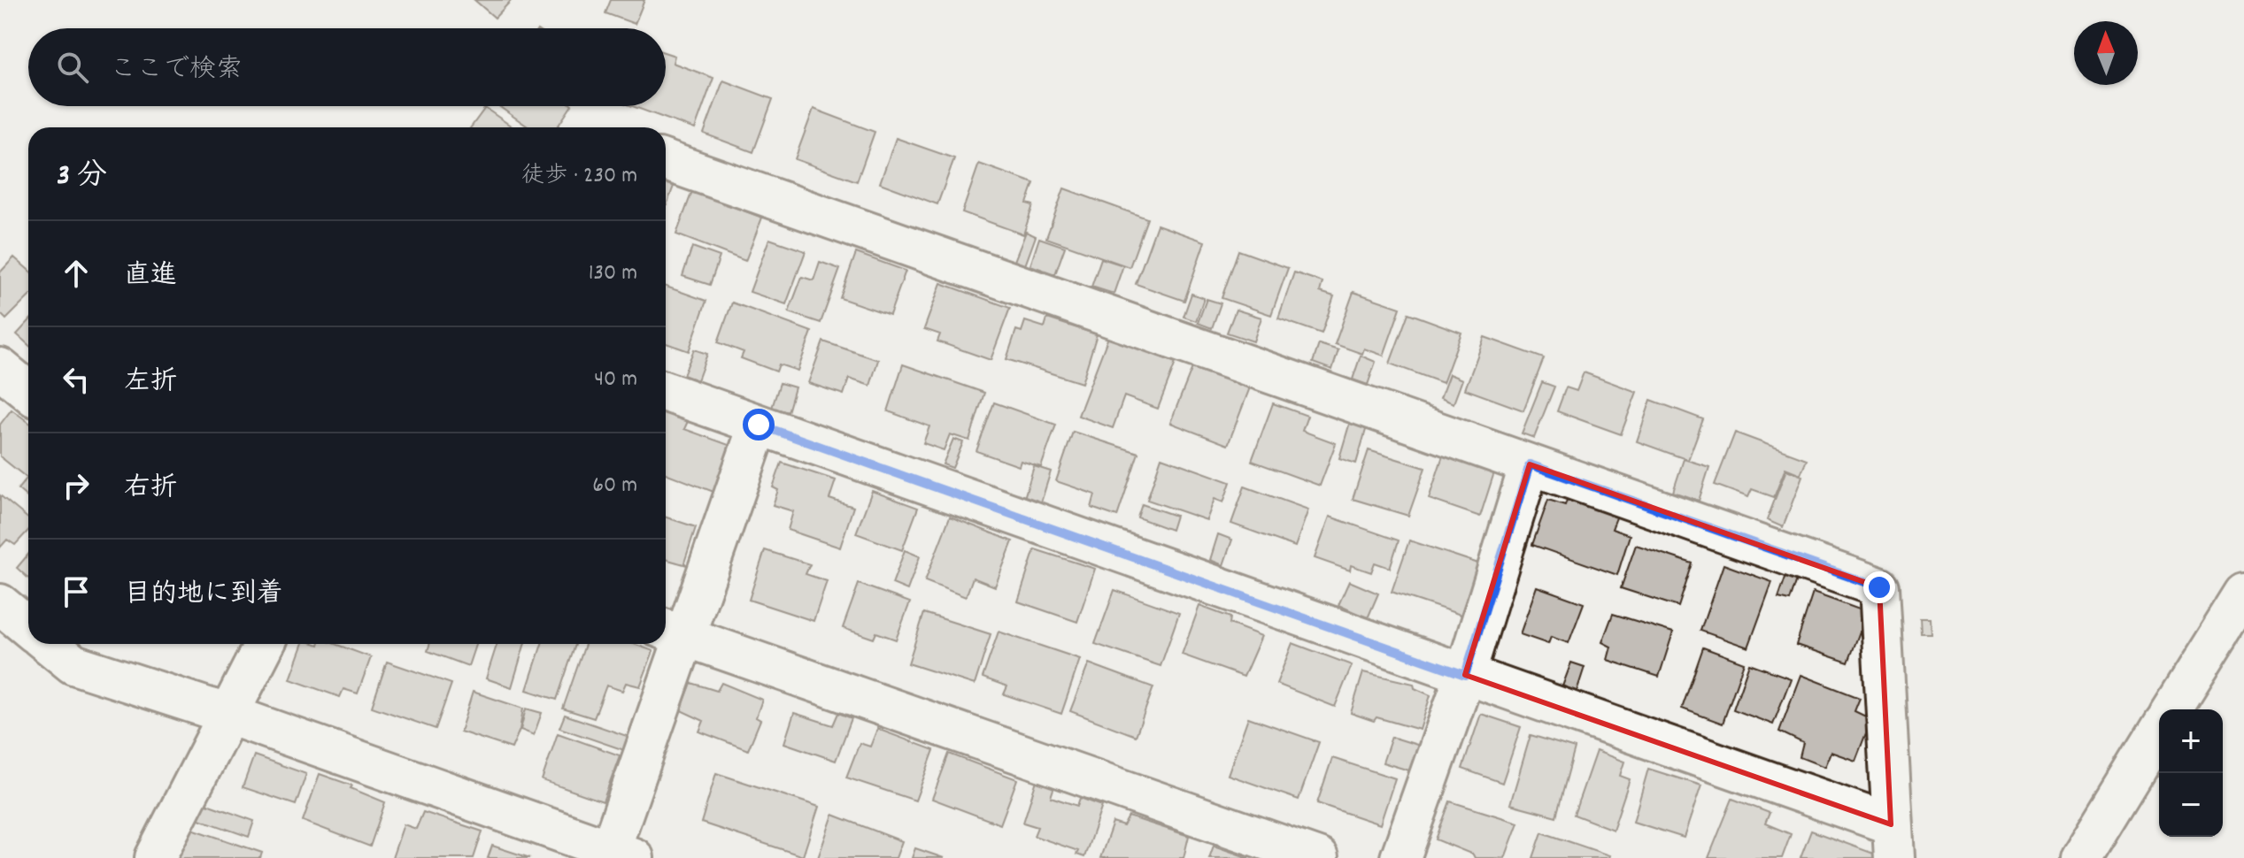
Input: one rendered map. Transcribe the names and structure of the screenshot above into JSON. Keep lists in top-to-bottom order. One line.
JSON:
{"north":"top","page":{"search":"ここで検索","heading":["3 分","徒歩 · 230 m"],"list":[["直進","130 m"],["左折","40 m"],["右折","60 m"],"目的地に到着"],"map_buttons":["+","−"]}}
